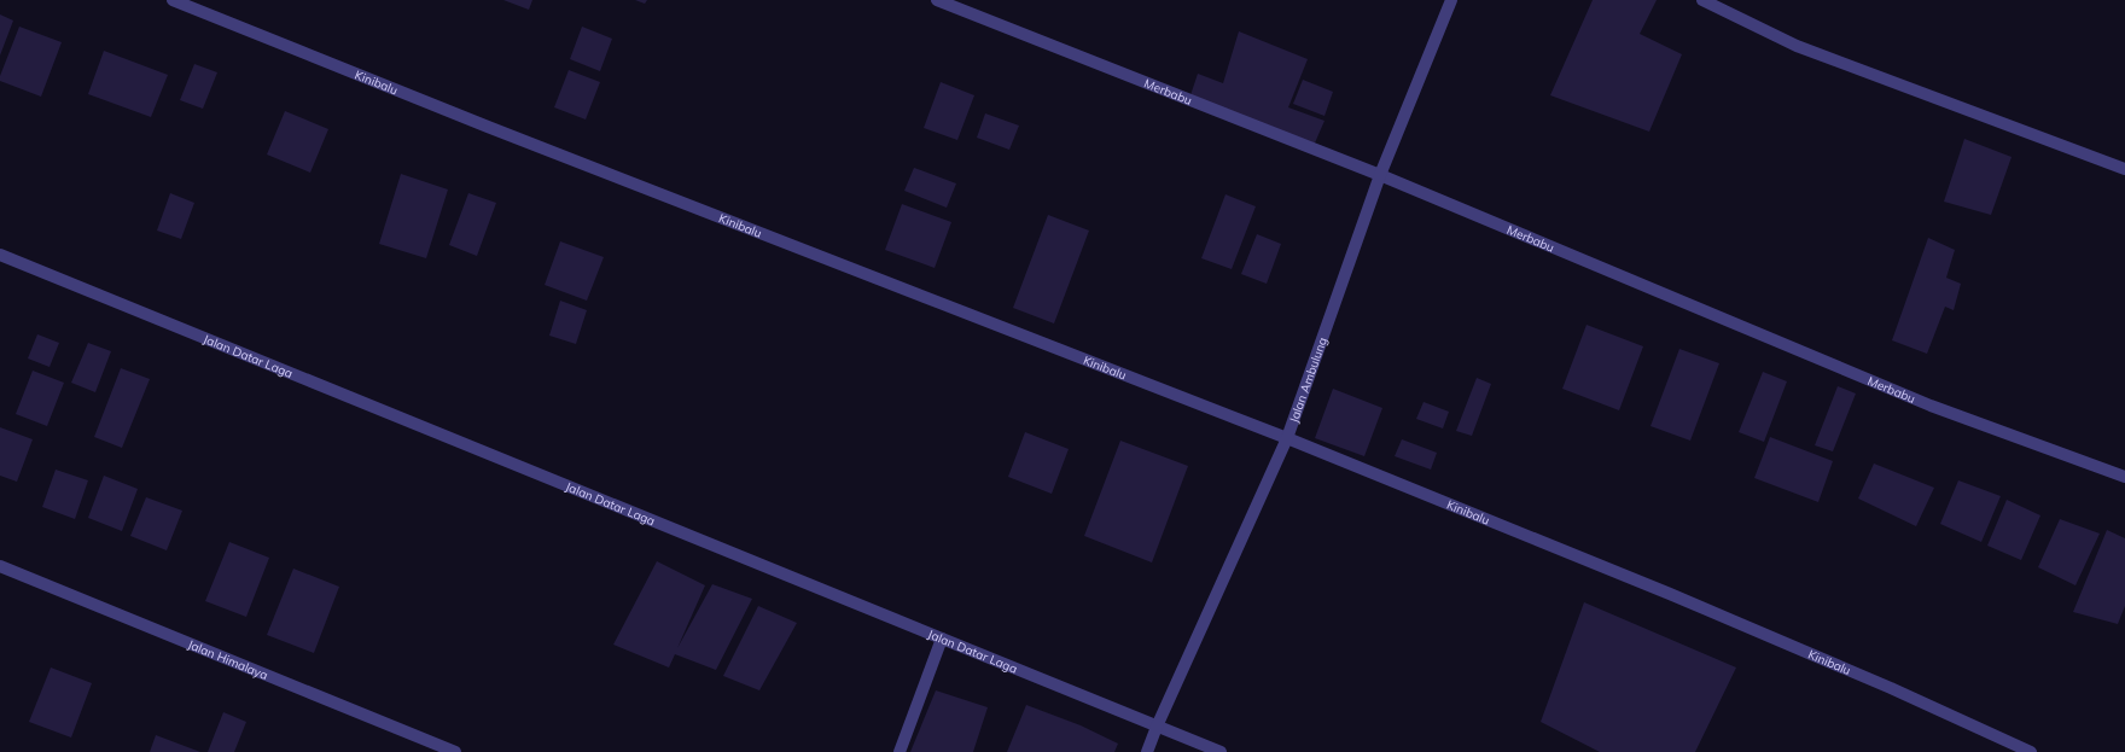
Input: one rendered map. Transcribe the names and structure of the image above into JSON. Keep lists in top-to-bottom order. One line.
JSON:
{"streets":{"street":["Kinibalu","Merbabu","Jalan Datar Laga","Jalan Ambulung","Jalan Himalaya"]},"crossings":[["Kinibalu","Jalan Ambulung"],["Merbabu","Jalan Ambulung"],["Jalan Datar Laga","Jalan Ambulung"]]}
